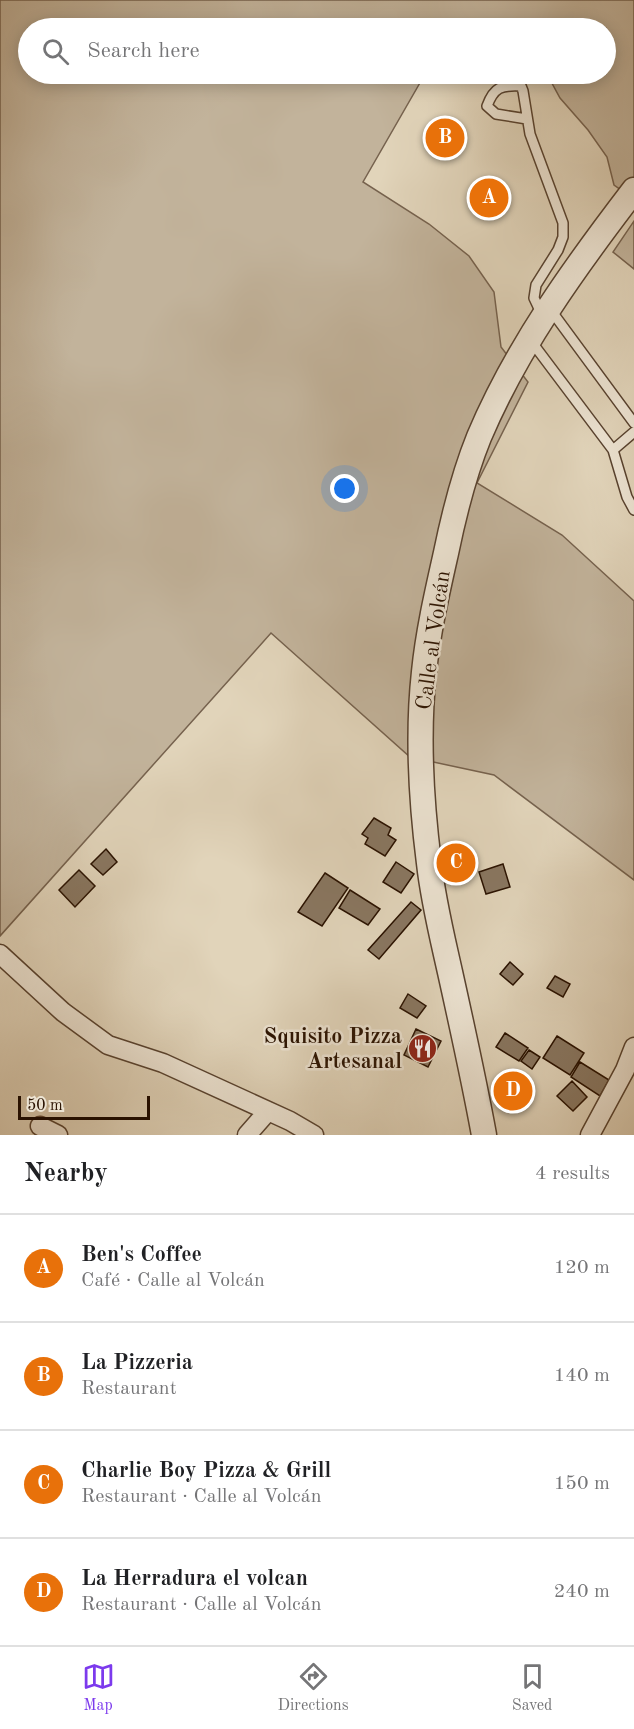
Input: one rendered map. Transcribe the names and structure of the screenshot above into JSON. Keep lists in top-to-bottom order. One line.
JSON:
{"streets":{"street":["Calle al Volcán"]},"places":{"restaurant":["Squisito Pizza Artesanal"]},"scale_bar":"50 m","page":{"search":"Search here","pins":["B","A","C","D"],"scale":"50 m","heading":["Nearby","4 results"],"list":[{"mark":"A","name":"Ben's Coffee","note":"Café · Calle al Volcán","value":"120 m"},{"mark":"B","name":"La Pizzeria","note":"Restaurant","value":"140 m"},{"mark":"C","name":"Charlie Boy Pizza & Grill","note":"Restaurant · Calle al Volcán","value":"150 m"},{"mark":"D","name":"La Herradura el volcan","note":"Restaurant · Calle al Volcán","value":"240 m"}],"nav":["Map","Directions","Saved"]}}
